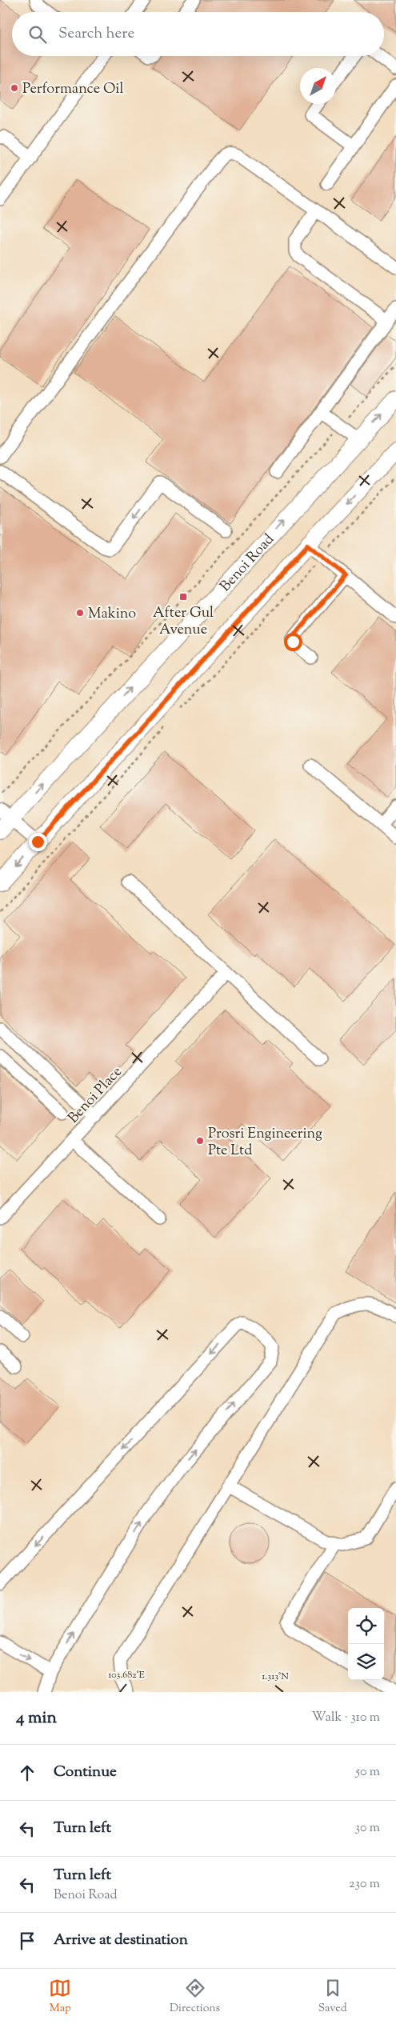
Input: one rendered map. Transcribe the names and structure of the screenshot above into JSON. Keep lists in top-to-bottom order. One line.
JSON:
{"streets":{"main road":["Benoi Road"],"street":["Benoi Place"]},"places":{"other":["Performance Oil","Makino","Prosri Engineering Pte Ltd"],"transit":["After Gul Avenue"]},"north":"top right","page":{"search":"Search here","heading":["4 min","Walk · 310 m"],"list":[["Continue","50 m"],["Turn left","30 m"],["Turn left","Benoi Road","230 m"],"Arrive at destination"],"nav":["Map","Directions","Saved"]},"coordinates":["103.682°E","1.313°N"]}
